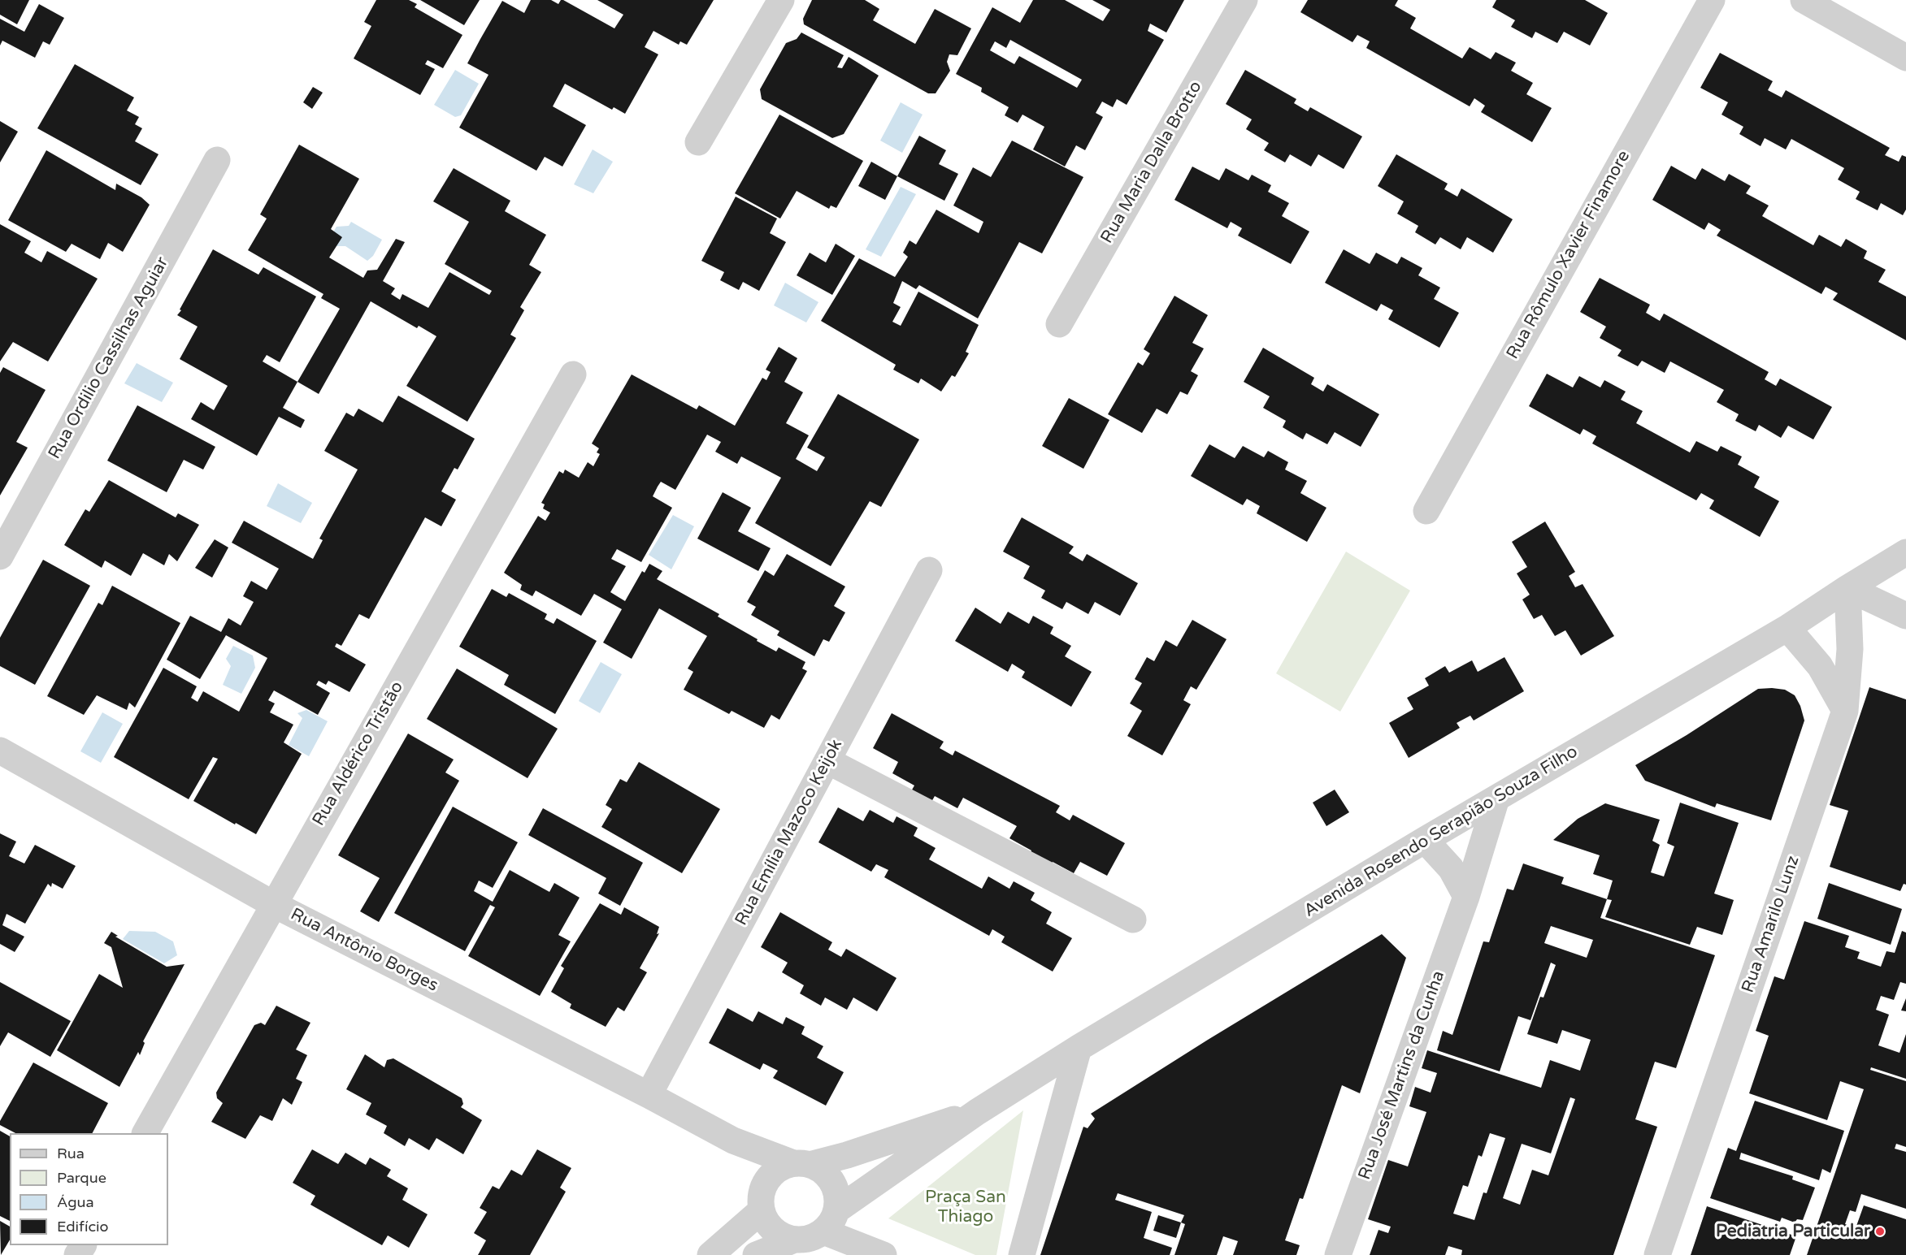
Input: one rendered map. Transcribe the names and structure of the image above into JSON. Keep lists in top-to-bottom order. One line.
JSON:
{"streets":{"street":["Rua Maria Dalla Brotto","Rua Rômulo Xavier Finamore","Rua Ordilio Cassilhas Aguiar","Rua Aldérico Tristão","Avenida Rosendo Serapião Souza Filho","Rua Emília Mazoco Keijok","Rua Amarilo Lunz","Rua Antônio Borges","Rua José Martins da Cunha"]},"crossings":[["Rua Aldérico Tristão","Rua Antônio Borges"],["Avenida Rosendo Serapião Souza Filho","Rua Amarilo Lunz"],["Avenida Rosendo Serapião Souza Filho","Rua Antônio Borges"],["Avenida Rosendo Serapião Souza Filho","Rua José Martins da Cunha"],["Rua Emília Mazoco Keijok","Rua Antônio Borges"]],"parks":["Praça San Thiago"],"places":["Pediatria Particular"],"legend":["Rua","Parque","Água","Edifício"]}
